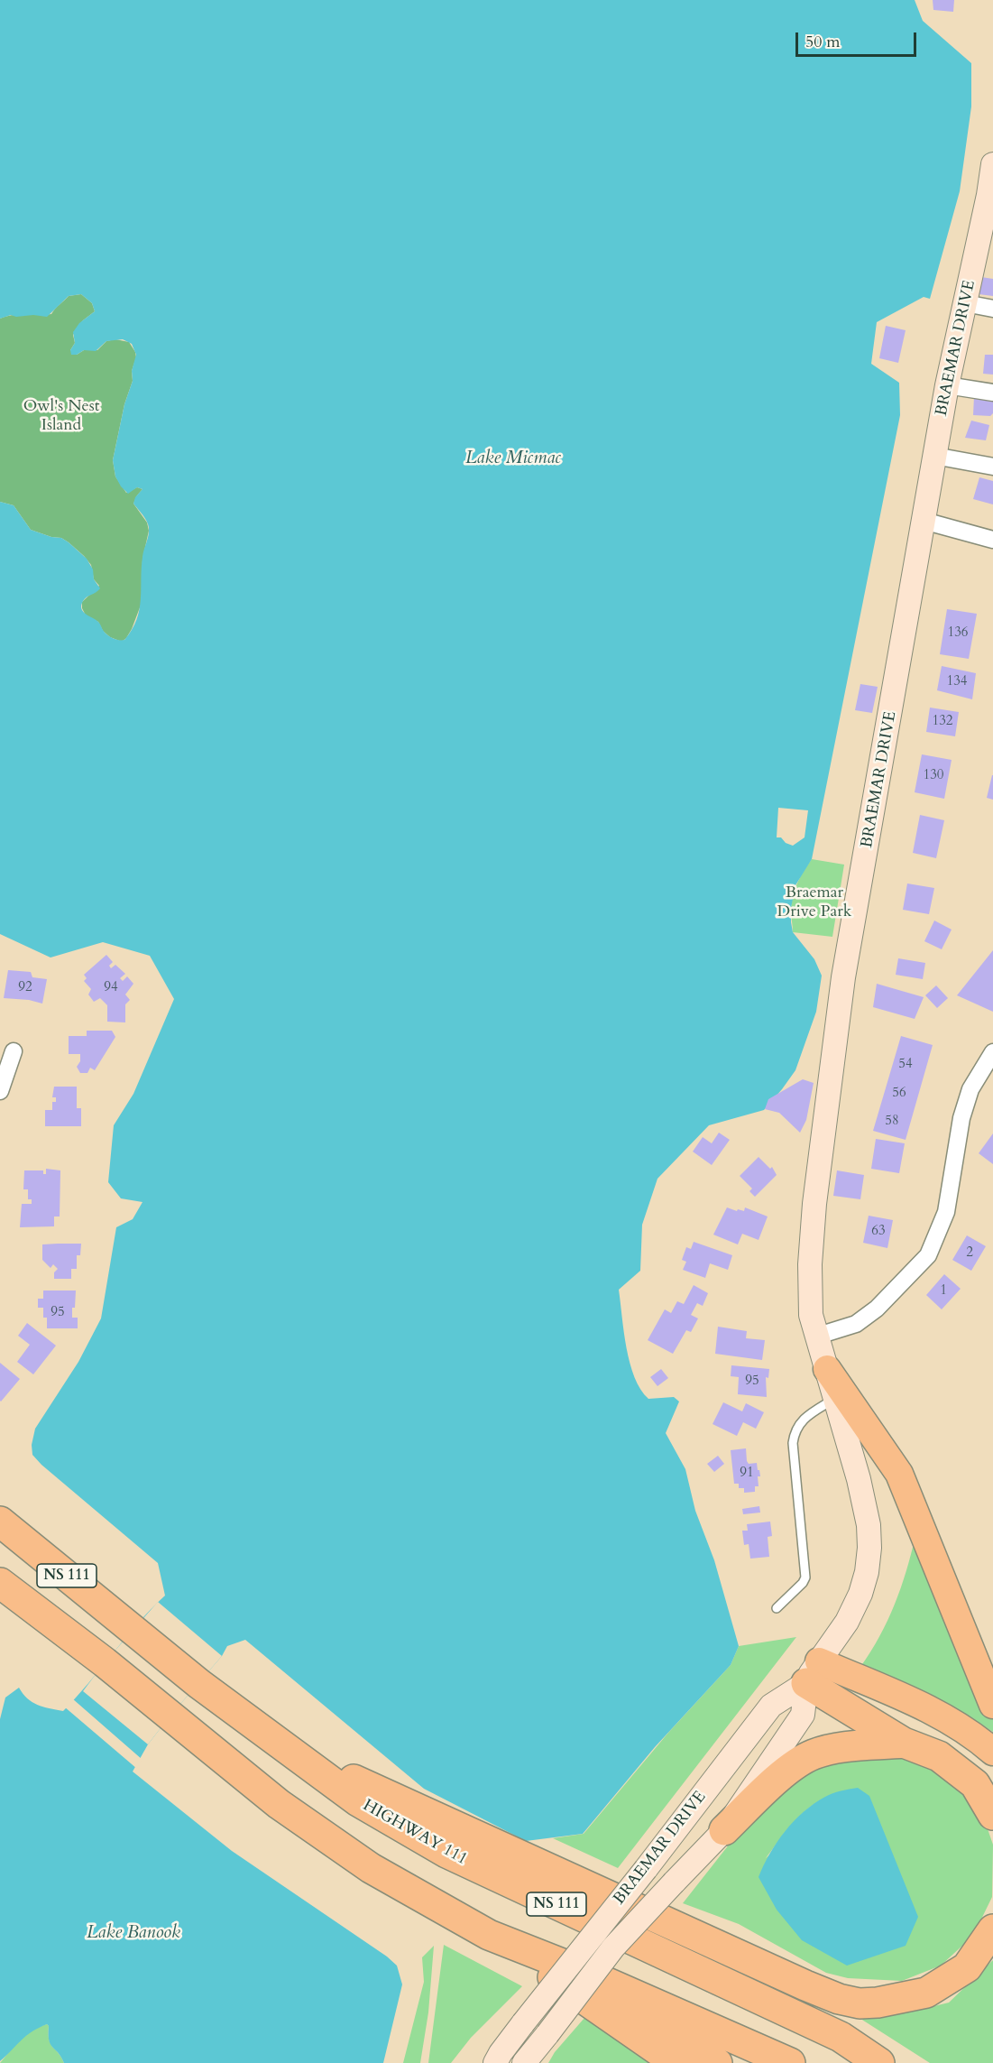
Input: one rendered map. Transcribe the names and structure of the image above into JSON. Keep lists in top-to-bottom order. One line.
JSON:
{"streets":{"highway":["NS 111","HIGHWAY 111"],"main road":["BRAEMAR DRIVE"]},"water":["Lake Micmac","Lake Banook"],"parks":["Owl's Nest Island","Braemar Drive Park"],"house_numbers":["136","134","132","130","92","94","54","56","58","63","2","1","95","95","91"],"scale_bar":"50 m"}
